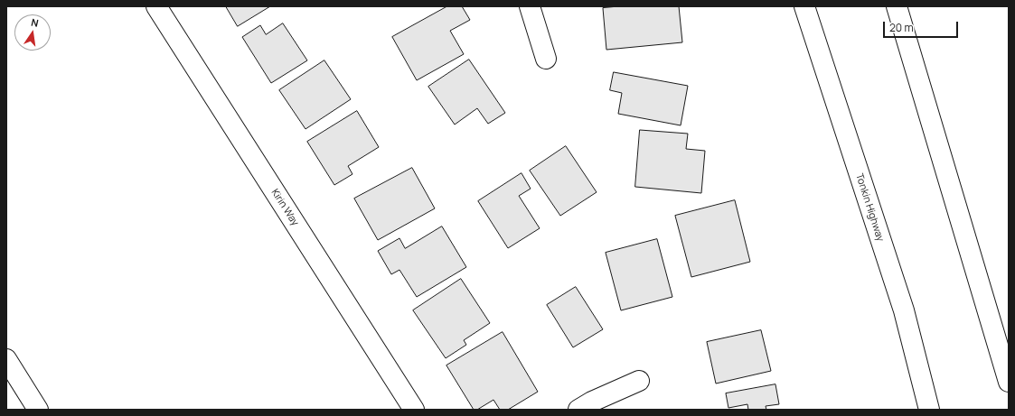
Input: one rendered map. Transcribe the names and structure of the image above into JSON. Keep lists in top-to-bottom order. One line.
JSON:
{"streets":{"main road":["Kirin Way","Tonkin Highway"]},"scale_bar":"20 m","north":"top"}
